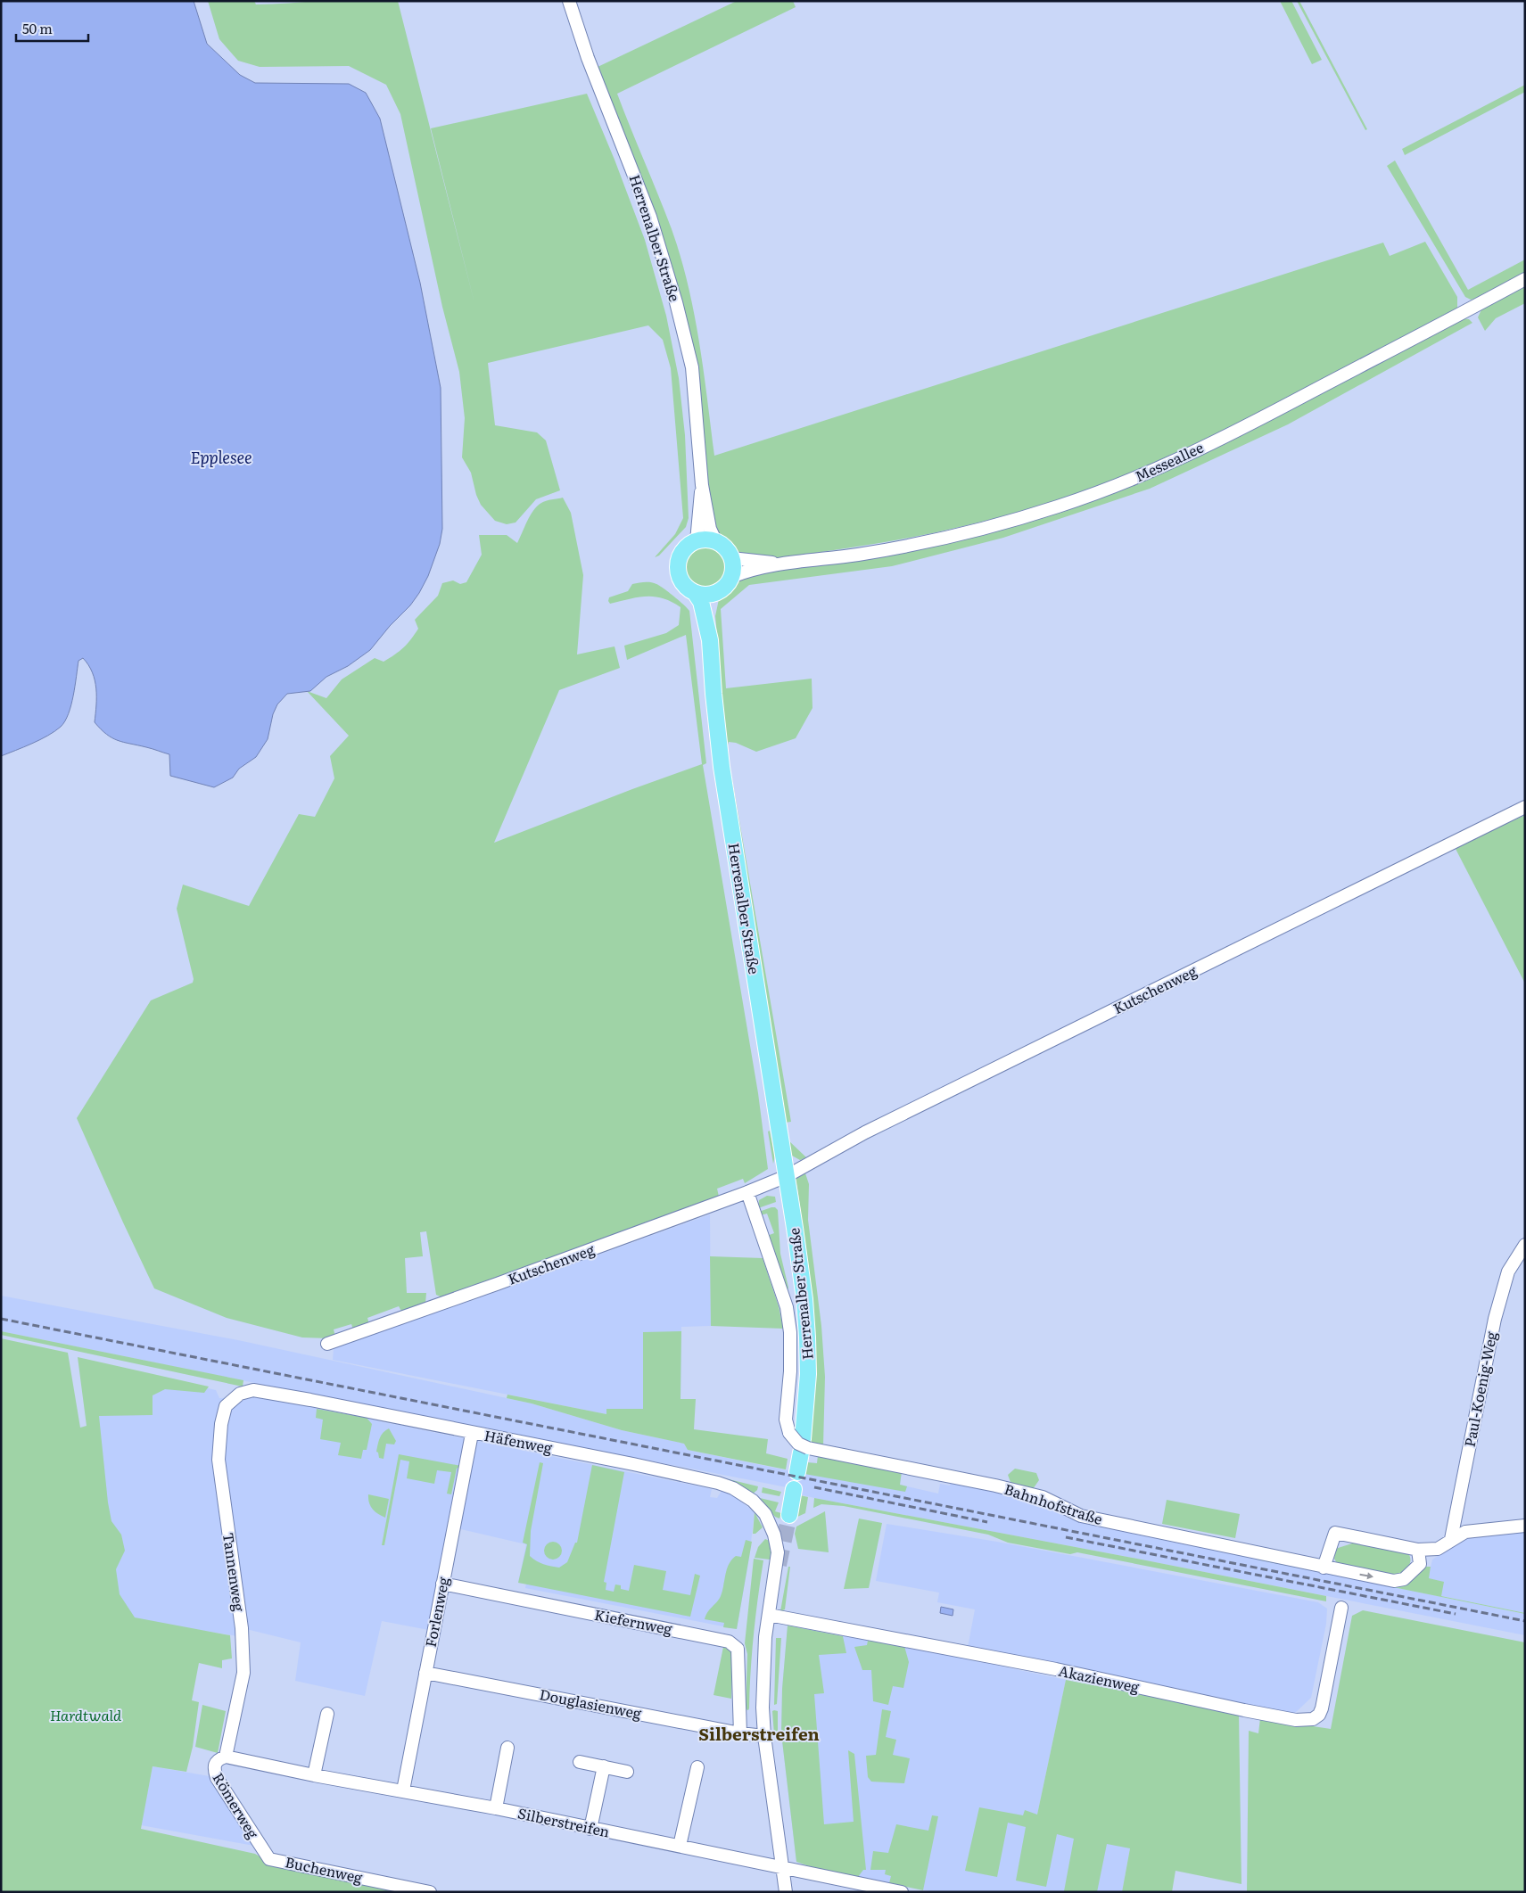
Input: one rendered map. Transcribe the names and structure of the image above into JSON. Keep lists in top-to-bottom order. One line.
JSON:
{"streets":{"main road":["Herrenalber Straße"],"street":["Messeallee","Kutschenweg","Paul-Koenig-Weg","Häfenweg","Bahnhofstraße","Tannenweg","Forlenweg","Kiefernweg","Akazienweg","Douglasienweg","Römerweg","Silberstreifen","Buchenweg"]},"crossings":[["Herrenalber Straße","Messeallee"],["Herrenalber Straße","Kutschenweg"],["Herrenalber Straße","Bahnhofstraße"],["Häfenweg","Tannenweg"],["Häfenweg","Forlenweg"],["Häfenweg","Akazienweg"],["Tannenweg","Römerweg"],["Tannenweg","Silberstreifen"],["Forlenweg","Kiefernweg"],["Forlenweg","Douglasienweg"],["Forlenweg","Silberstreifen"],["Kiefernweg","Douglasienweg"],["Römerweg","Silberstreifen"],["Römerweg","Buchenweg"]],"districts":["Silberstreifen"],"water":["Epplesee"],"parks":["Hardtwald"],"scale_bar":"50 m"}
